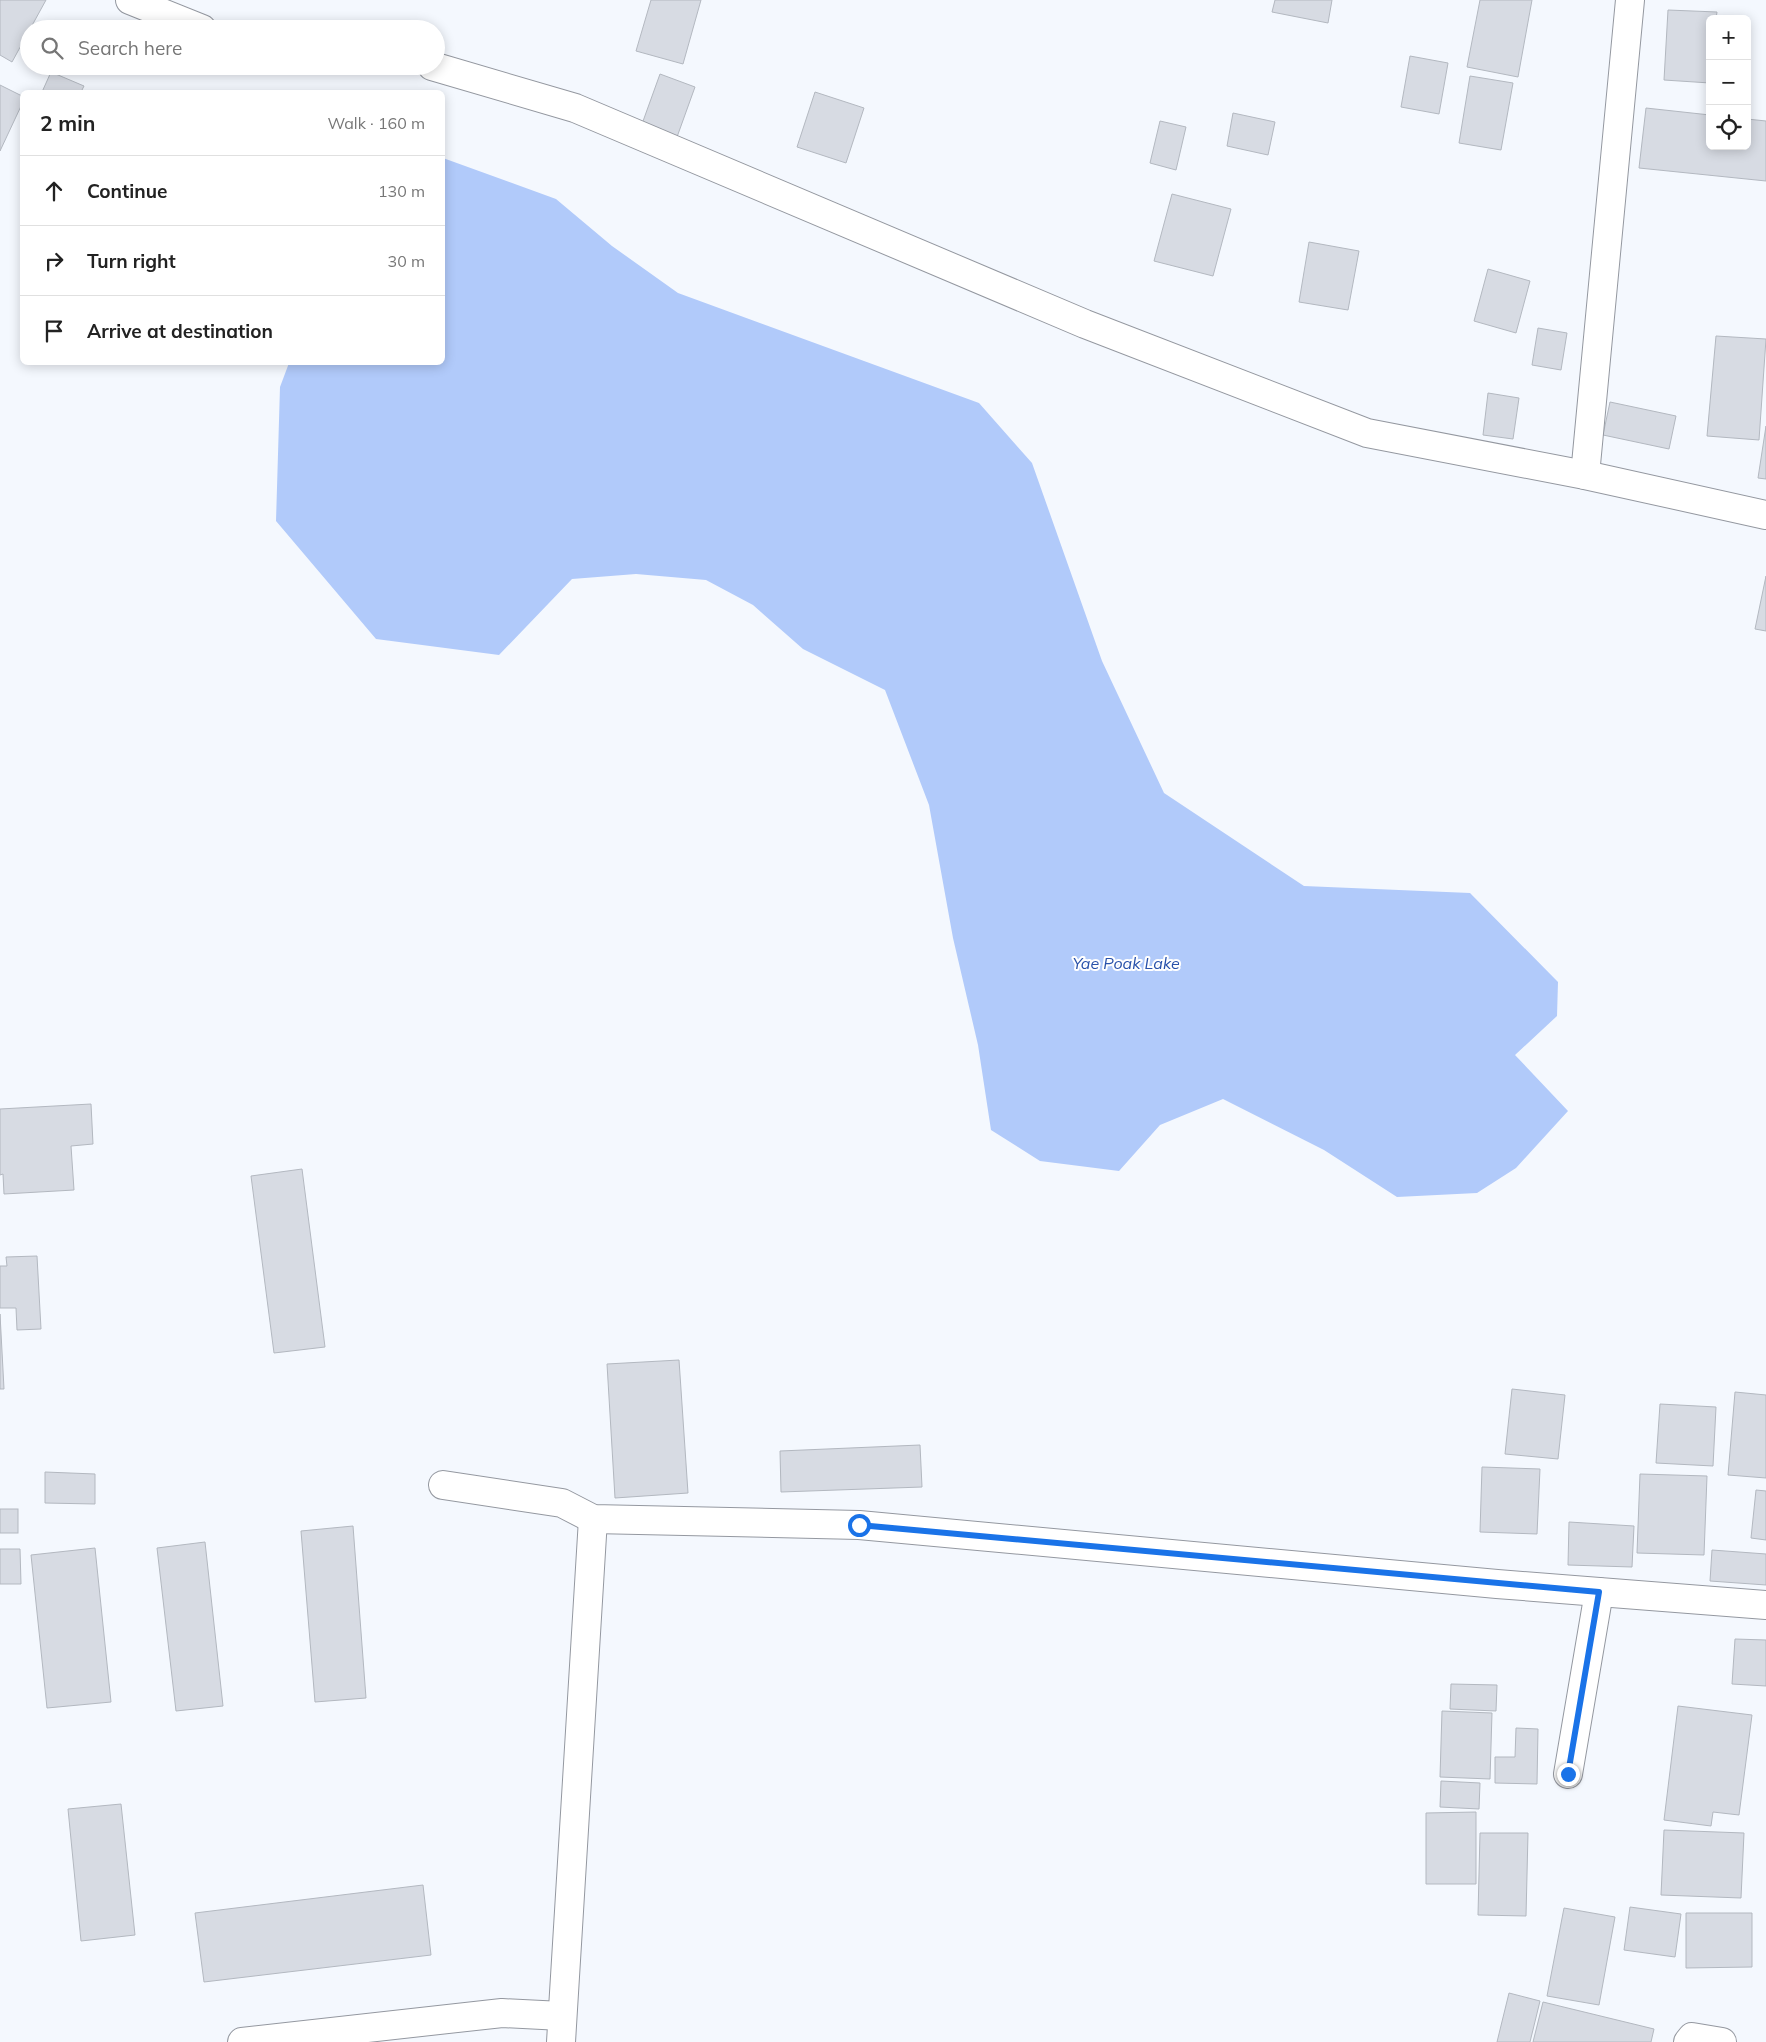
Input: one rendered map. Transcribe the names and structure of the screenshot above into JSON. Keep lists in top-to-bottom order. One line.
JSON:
{"water":["Yae Poak Lake"],"page":{"map_buttons":["+","−"],"search":"Search here","heading":["2 min","Walk · 160 m"],"list":[["Continue","130 m"],["Turn right","30 m"],"Arrive at destination"]}}
